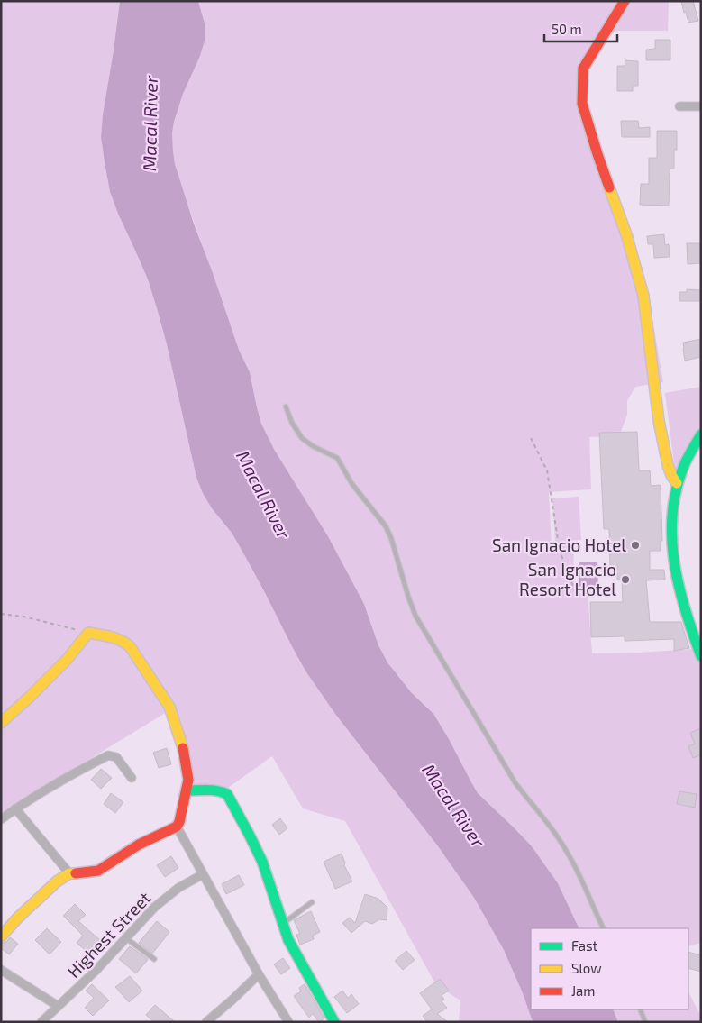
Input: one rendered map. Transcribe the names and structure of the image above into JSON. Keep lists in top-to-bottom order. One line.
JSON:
{"streets":{"street":["Highest Street"]},"water":["Macal River"],"places":["San Ignacio Hotel","San Ignacio Resort Hotel"],"legend":["Fast","Slow","Jam"],"scale_bar":"50 m"}
